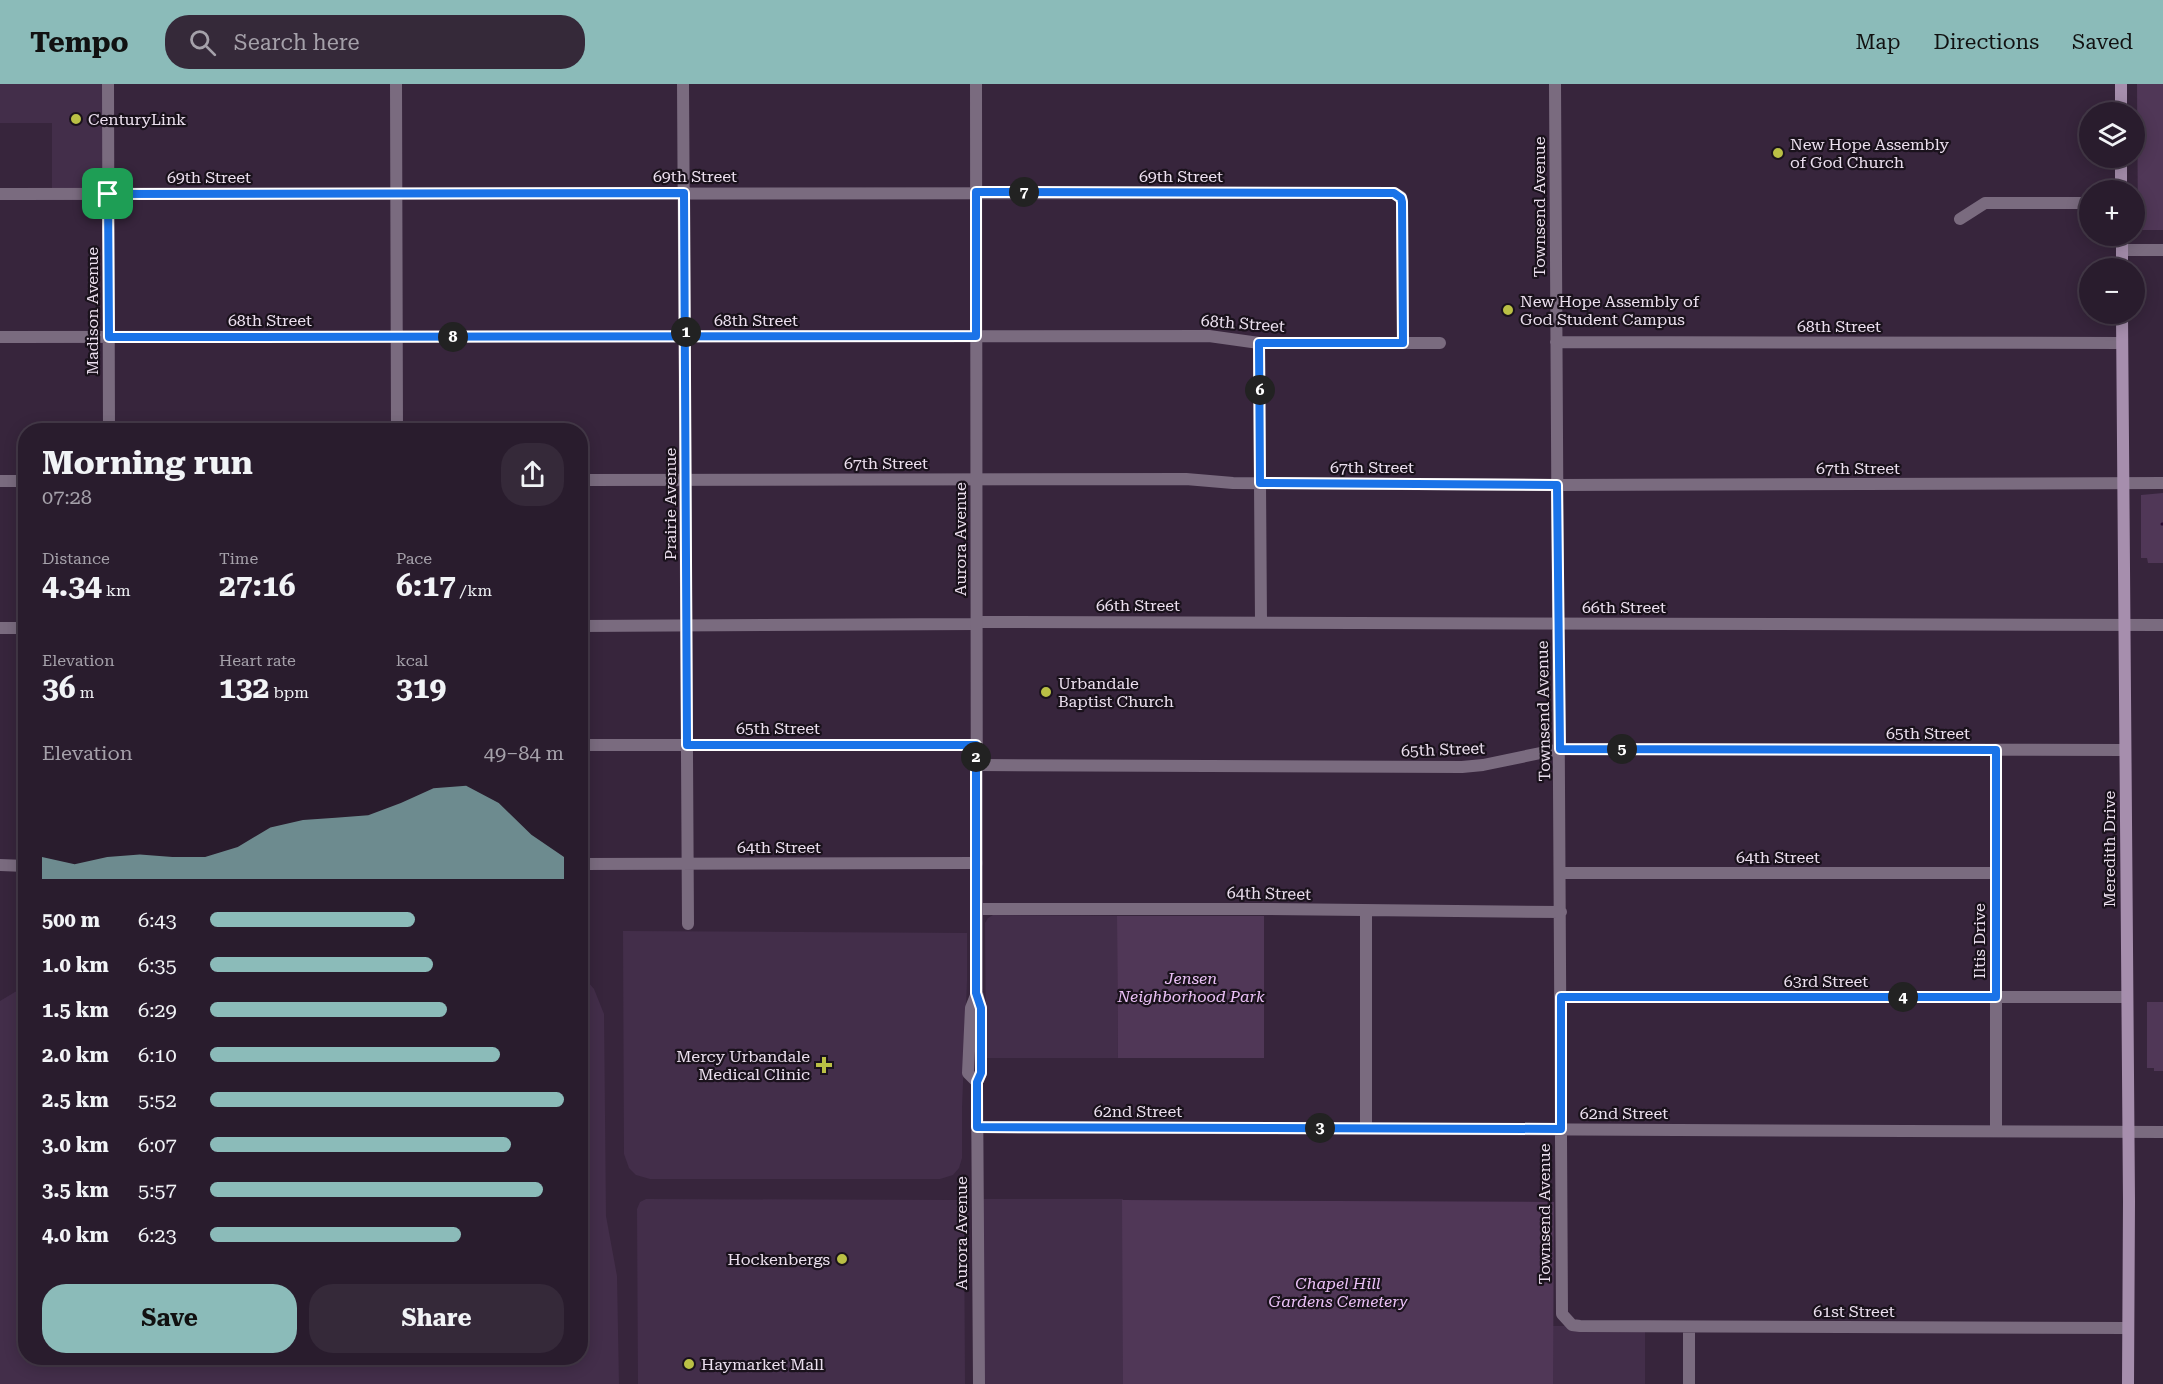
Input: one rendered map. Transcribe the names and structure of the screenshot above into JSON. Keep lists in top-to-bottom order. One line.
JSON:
{"streets":{"main road":["Meredith Drive"],"street":["69th Street","Townsend Avenue","Madison Avenue","68th Street","67th Street","Prairie Avenue","Aurora Avenue","66th Street","65th Street","64th Street","Iltis Drive","63rd Street","62nd Street","61st Street"]},"crossings":[["69th Street","Madison Avenue"],["69th Street","68th Street"],["69th Street","Prairie Avenue"],["69th Street","Aurora Avenue"],["Townsend Avenue","68th Street"],["Townsend Avenue","67th Street"],["Townsend Avenue","66th Street"],["Townsend Avenue","65th Street"],["Townsend Avenue","64th Street"],["Townsend Avenue","63rd Street"],["Townsend Avenue","62nd Street"],["Townsend Avenue","61st Street"],["Madison Avenue","68th Street"],["68th Street","Prairie Avenue"],["68th Street","Aurora Avenue"],["68th Street","Meredith Drive"],["67th Street","Prairie Avenue"],["67th Street","Aurora Avenue"],["67th Street","Meredith Drive"],["Prairie Avenue","66th Street"],["Prairie Avenue","65th Street"],["Prairie Avenue","64th Street"],["Aurora Avenue","66th Street"],["Aurora Avenue","65th Street"],["Aurora Avenue","64th Street"],["Aurora Avenue","62nd Street"],["66th Street","Meredith Drive"],["65th Street","Meredith Drive"],["65th Street","Iltis Drive"],["64th Street","Iltis Drive"],["Meredith Drive","63rd Street"],["Meredith Drive","62nd Street"],["Meredith Drive","61st Street"],["Iltis Drive","63rd Street"],["Iltis Drive","62nd Street"]],"parks":["Jensen Neighborhood Park","Chapel Hill Gardens Cemetery"],"places":{"other":["CenturyLink","New Hope Assembly of God Church","New Hope Assembly of God Student Campus","Urbandale Baptist Church","Hockenbergs","Haymarket Mall"],"health":["Mercy Urbandale Medical Clinic"]},"page":{"header":"Tempo","search":"Search here","nav":["Map","Directions","Saved"],"map_buttons":["+","−"],"pins":["7","1","8","6","5","2","4","3"],"heading":["Morning run","07:28"],"stats":[["Distance","4.34 km"],["Time","27:16"],["Pace","6:17 /km"],["Elevation","36 m"],["Heart rate","132 bpm"],["kcal","319"]],"chart":["Elevation","49–84 m"],"list":[{"name":"500 m","note":"6:43"},{"name":"1.0 km","note":"6:35"},{"name":"1.5 km","note":"6:29"},{"name":"2.0 km","note":"6:10"},{"name":"2.5 km","note":"5:52"},{"name":"3.0 km","note":"6:07"},{"name":"3.5 km","note":"5:57"},{"name":"4.0 km","note":"6:23"}],"buttons":["Save","Share"]}}
